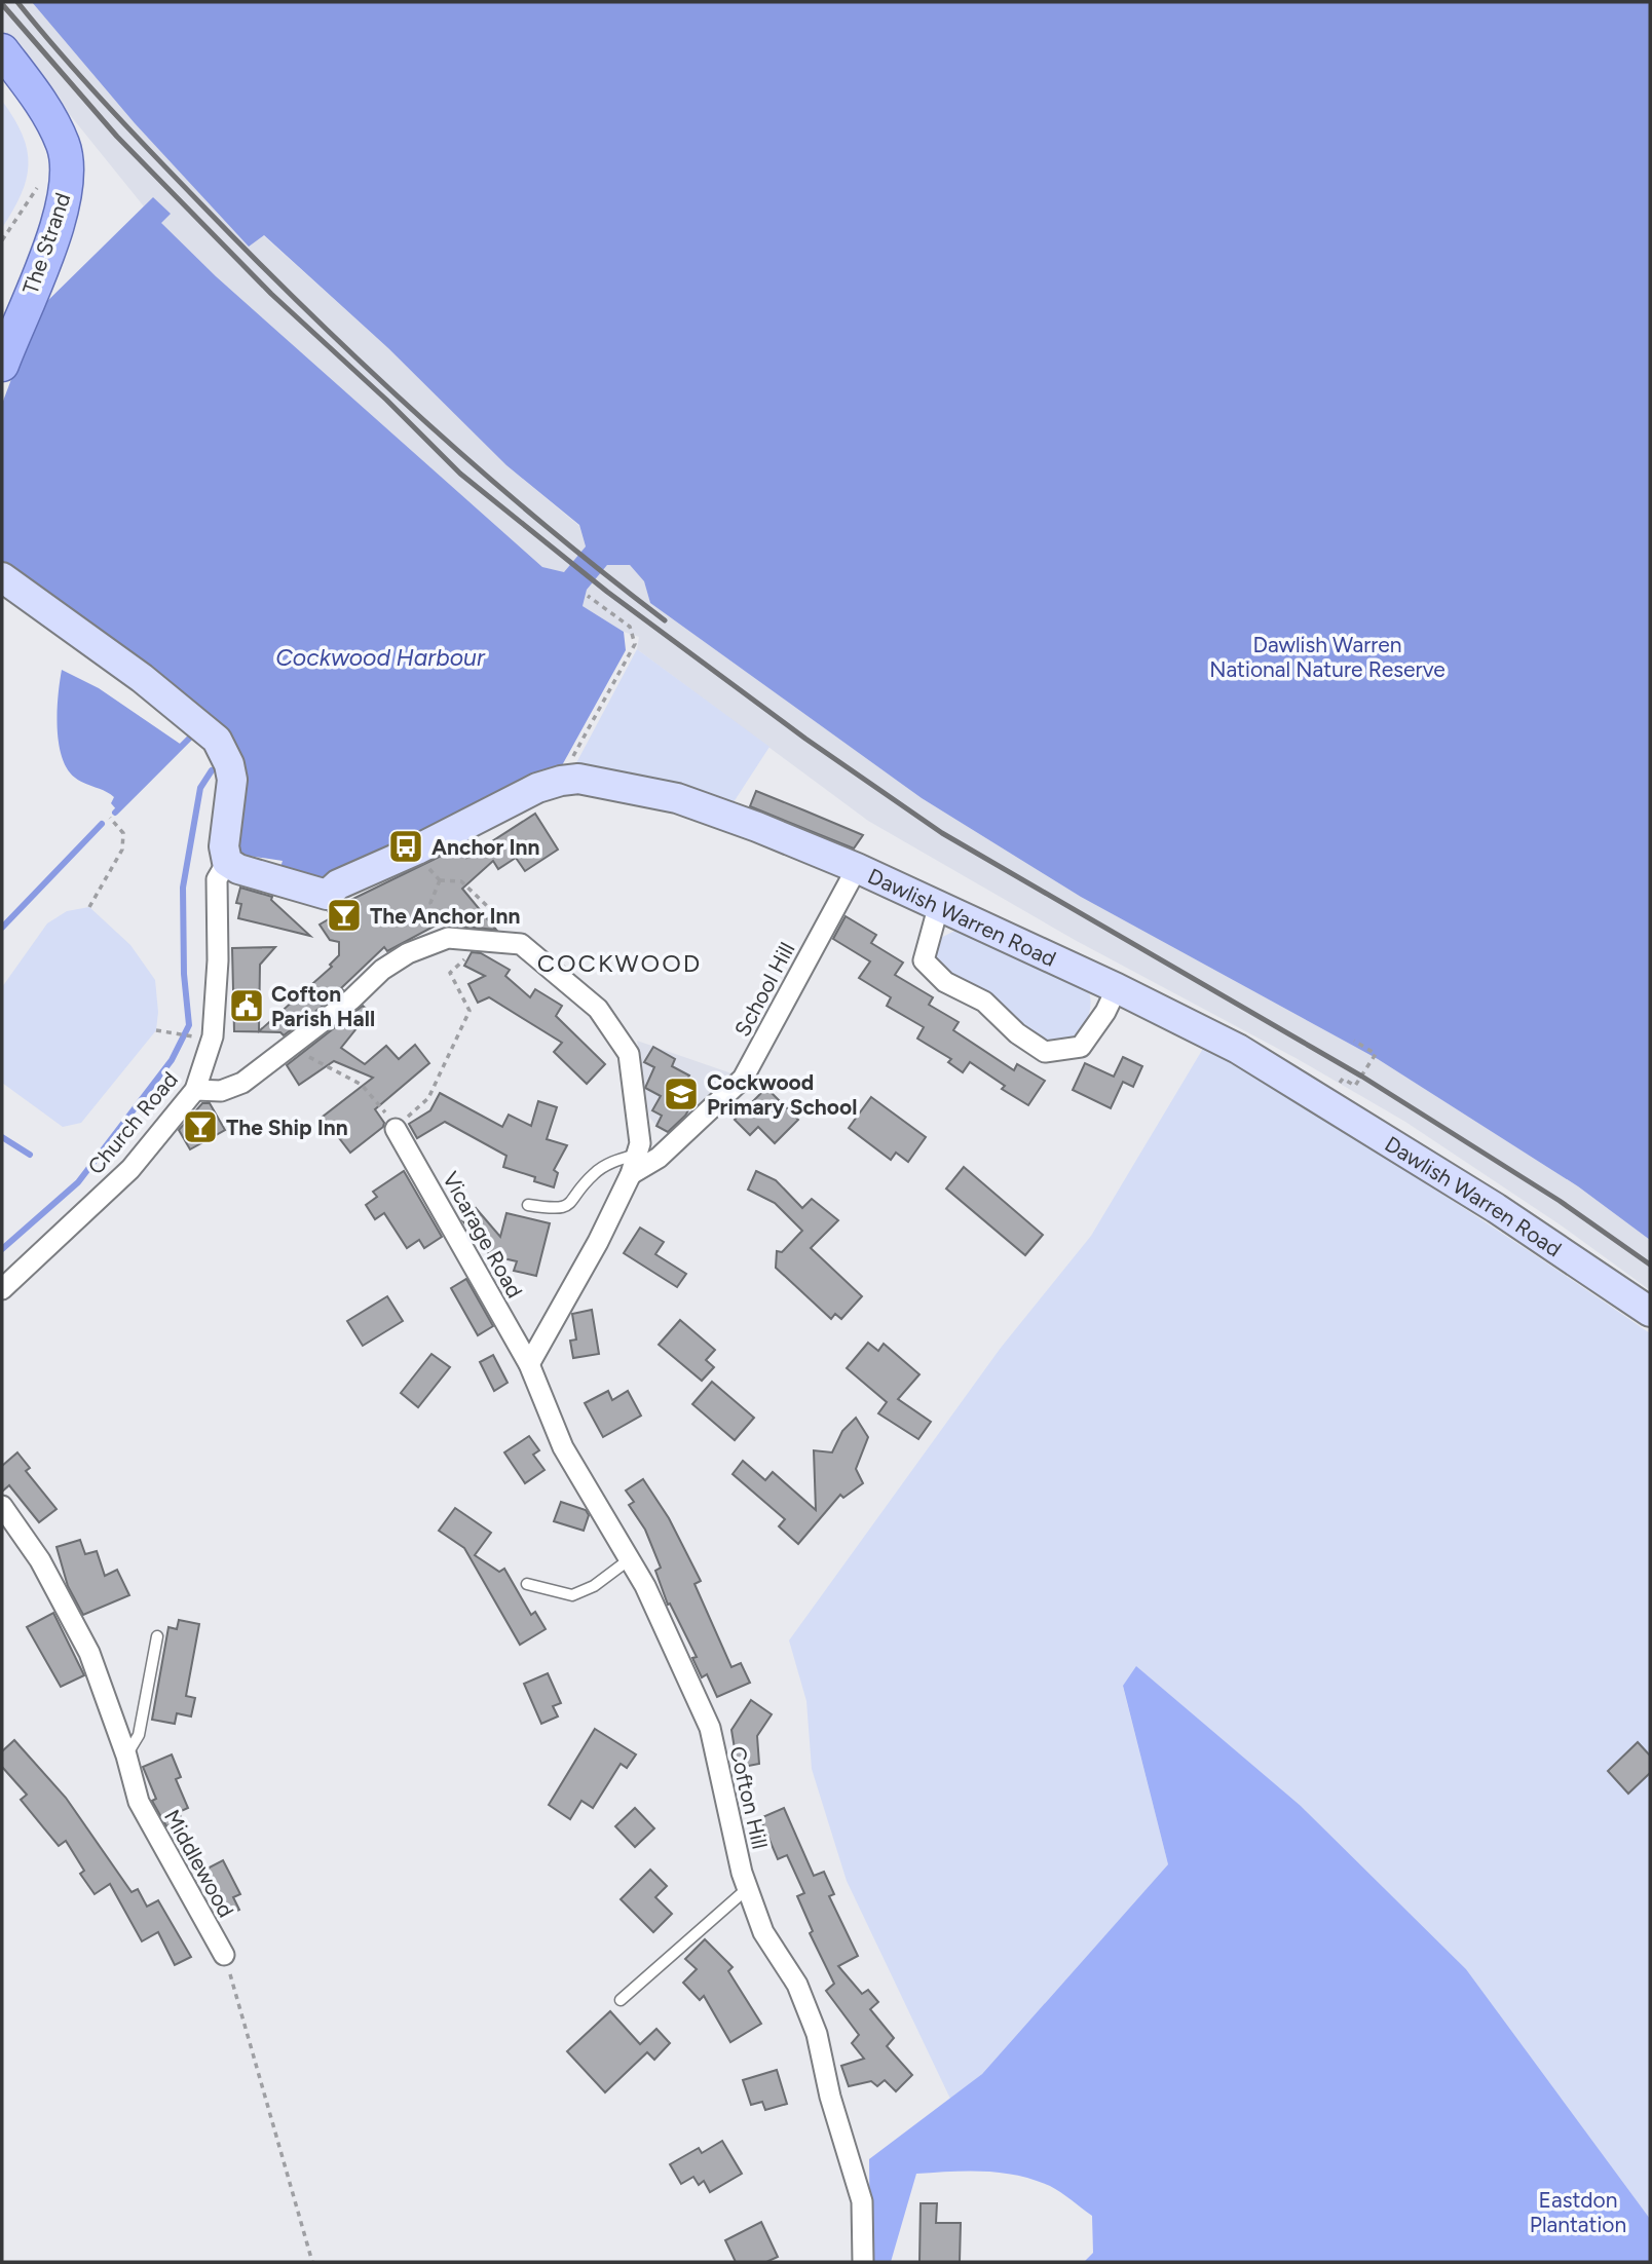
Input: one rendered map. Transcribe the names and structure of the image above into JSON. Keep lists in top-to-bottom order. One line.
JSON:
{"streets":{"main road":["The Strand"],"street":["Dawlish Warren Road","School Hill","Church Road","Vicarage Road","Cofton Hill","Middlewood"]},"crossings":[["Dawlish Warren Road","School Hill"],["Dawlish Warren Road","Church Road"],["Vicarage Road","Cofton Hill"]],"districts":["COCKWOOD"],"water":["Cockwood Harbour"],"parks":["Dawlish Warren National Nature Reserve","Eastdon Plantation"],"places":{"bus stop":["Anchor Inn"],"bar":["The Anchor Inn","The Ship Inn"],"public building":["Cofton Parish Hall"],"school or university":["Cockwood Primary School"]}}
